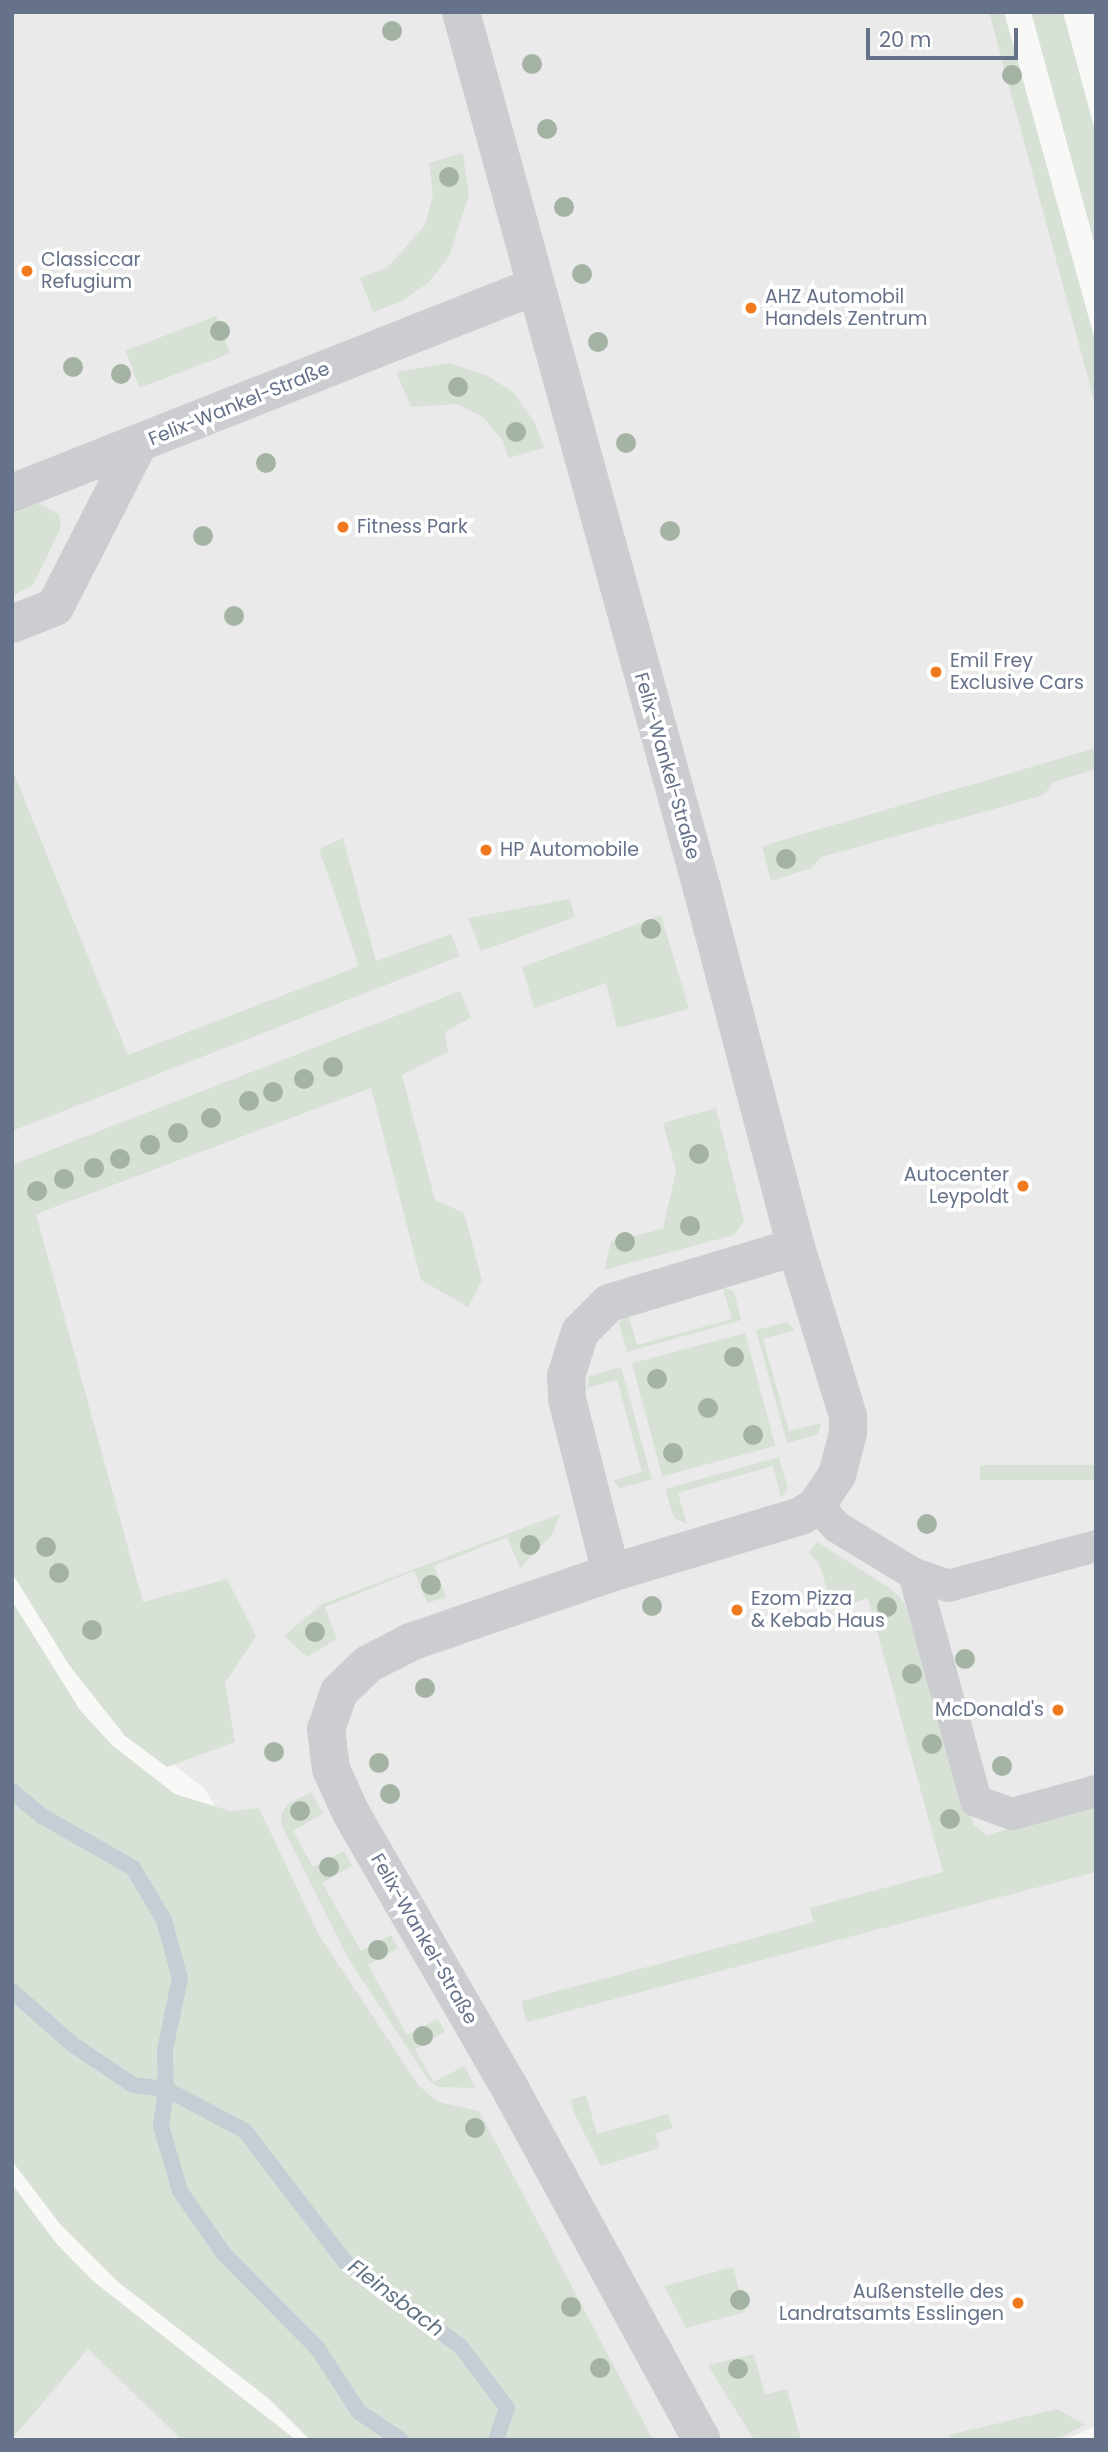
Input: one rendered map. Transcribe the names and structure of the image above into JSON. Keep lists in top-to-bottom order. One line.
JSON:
{"streets":{"street":["Felix-Wankel-Straße"]},"water":["Fleinsbach"],"places":["Classiccar Refugium","AHZ Automobil Handels Zentrum","Fitness Park","Emil Frey Exclusive Cars","HP Automobile","Autocenter Leypoldt","Ezom Pizza & Kebab Haus","McDonald's","Außenstelle des Landratsamts Esslingen"],"scale_bar":"20 m"}
